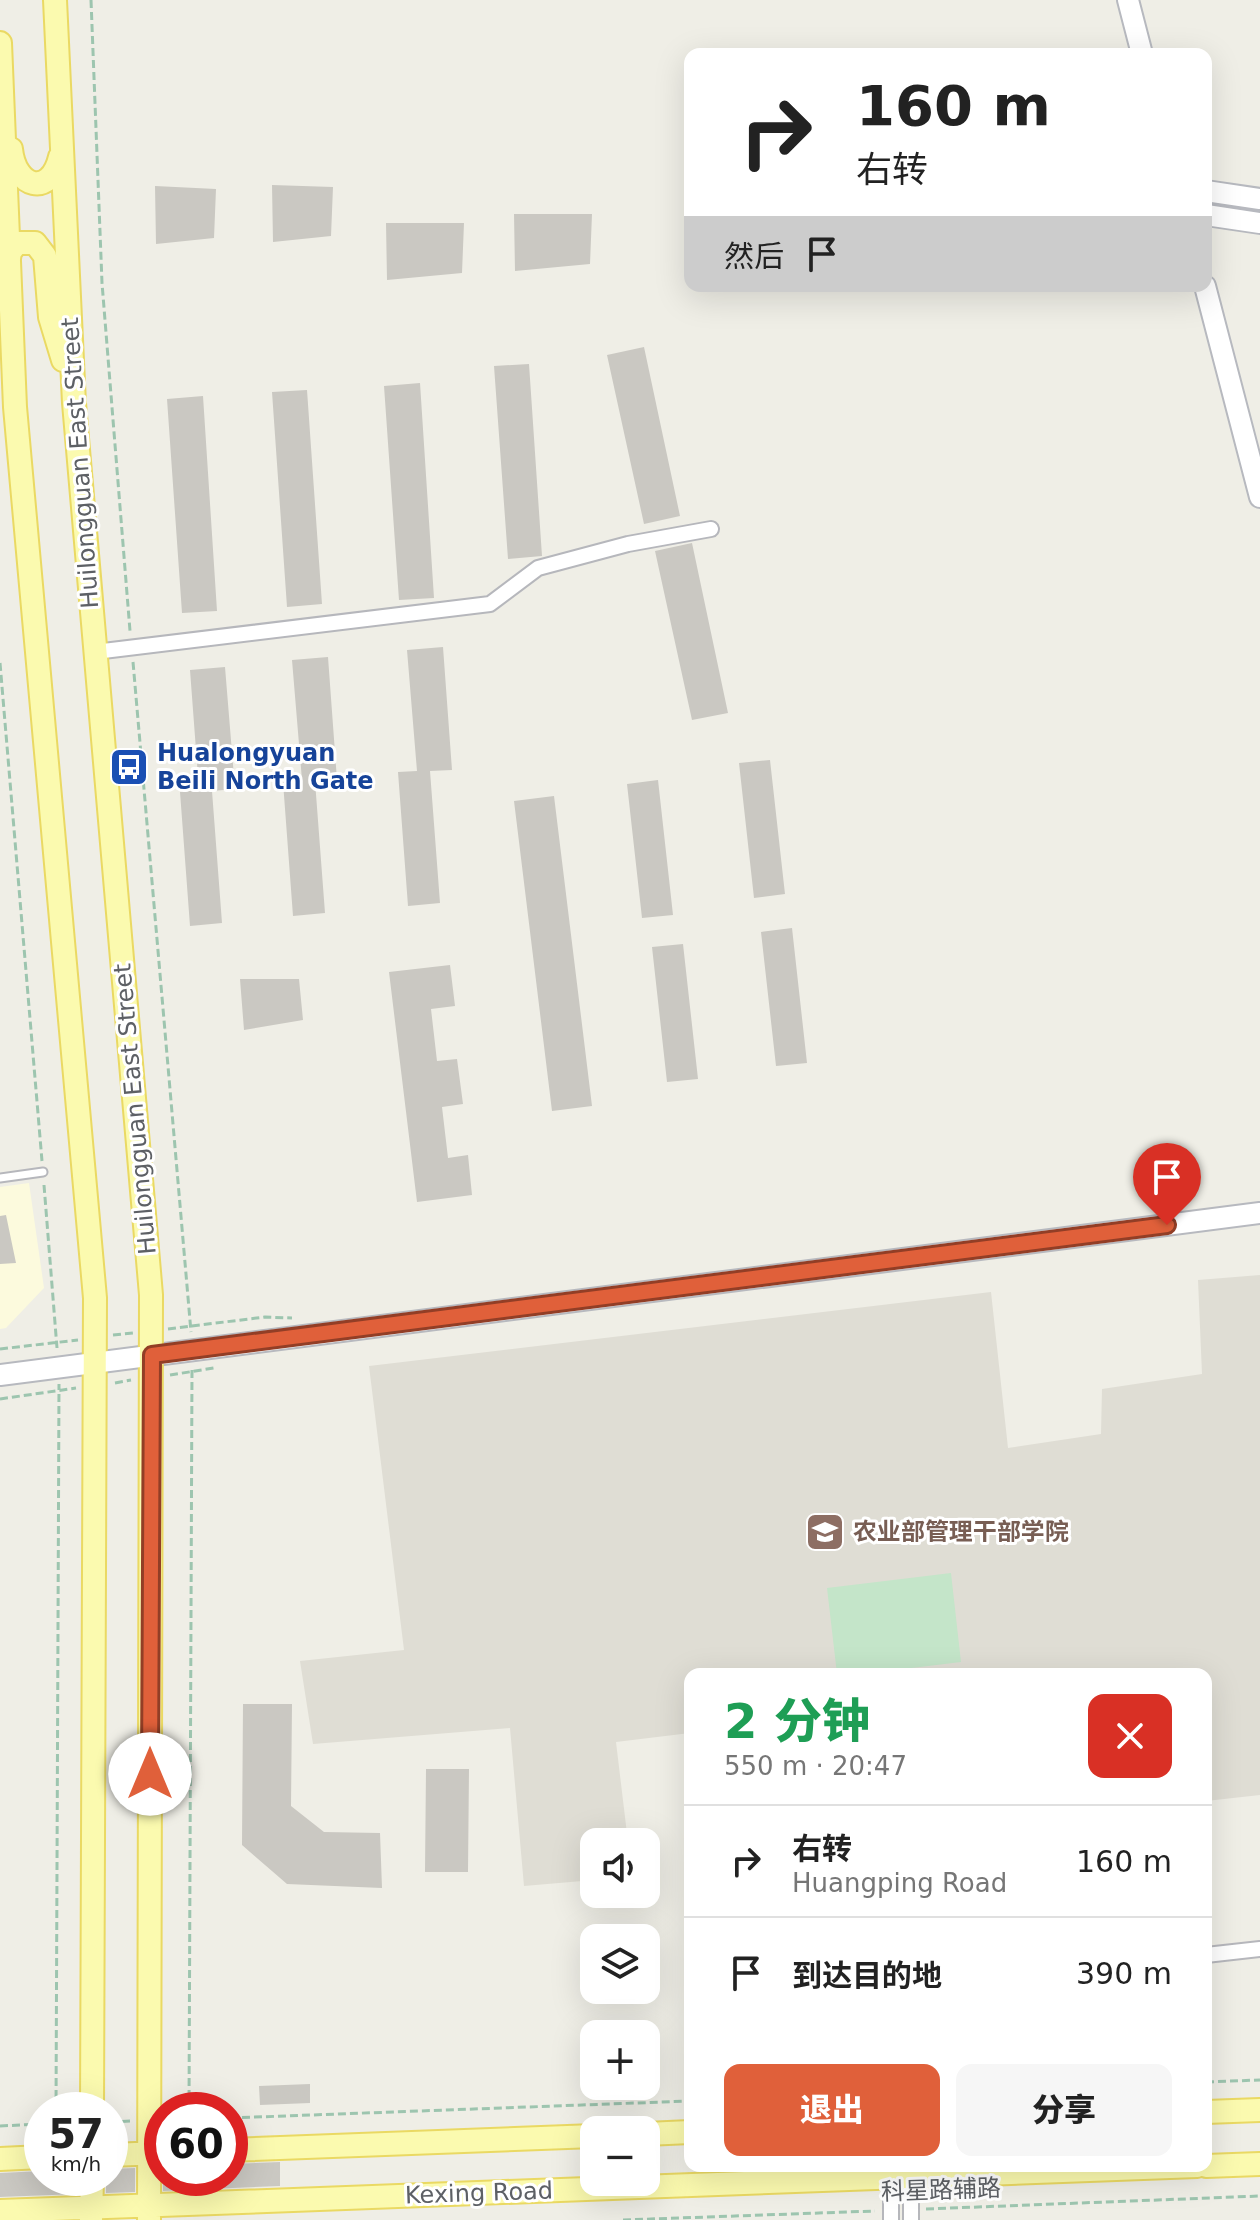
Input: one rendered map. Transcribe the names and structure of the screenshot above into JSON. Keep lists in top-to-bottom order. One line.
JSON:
{"streets":{"main road":["Huilongguan East Street","Kexing Road"],"path":["科星路辅路"]},"places":{"bus stop":["Hualongyuan Beili North Gate"],"school or university":["农业部管理干部学院"]},"page":{"turn":["160 m","右转"],"then":"然后","heading":["2 分钟","550 m · 20:47"],"list":[{"name":"右转","note":"Huangping Road","value":"160 m"},{"name":"到达目的地","value":"390 m"}],"map_buttons":["+","−"],"buttons":["退出","分享"],"speed":"57 km/h","limit":"60"}}
